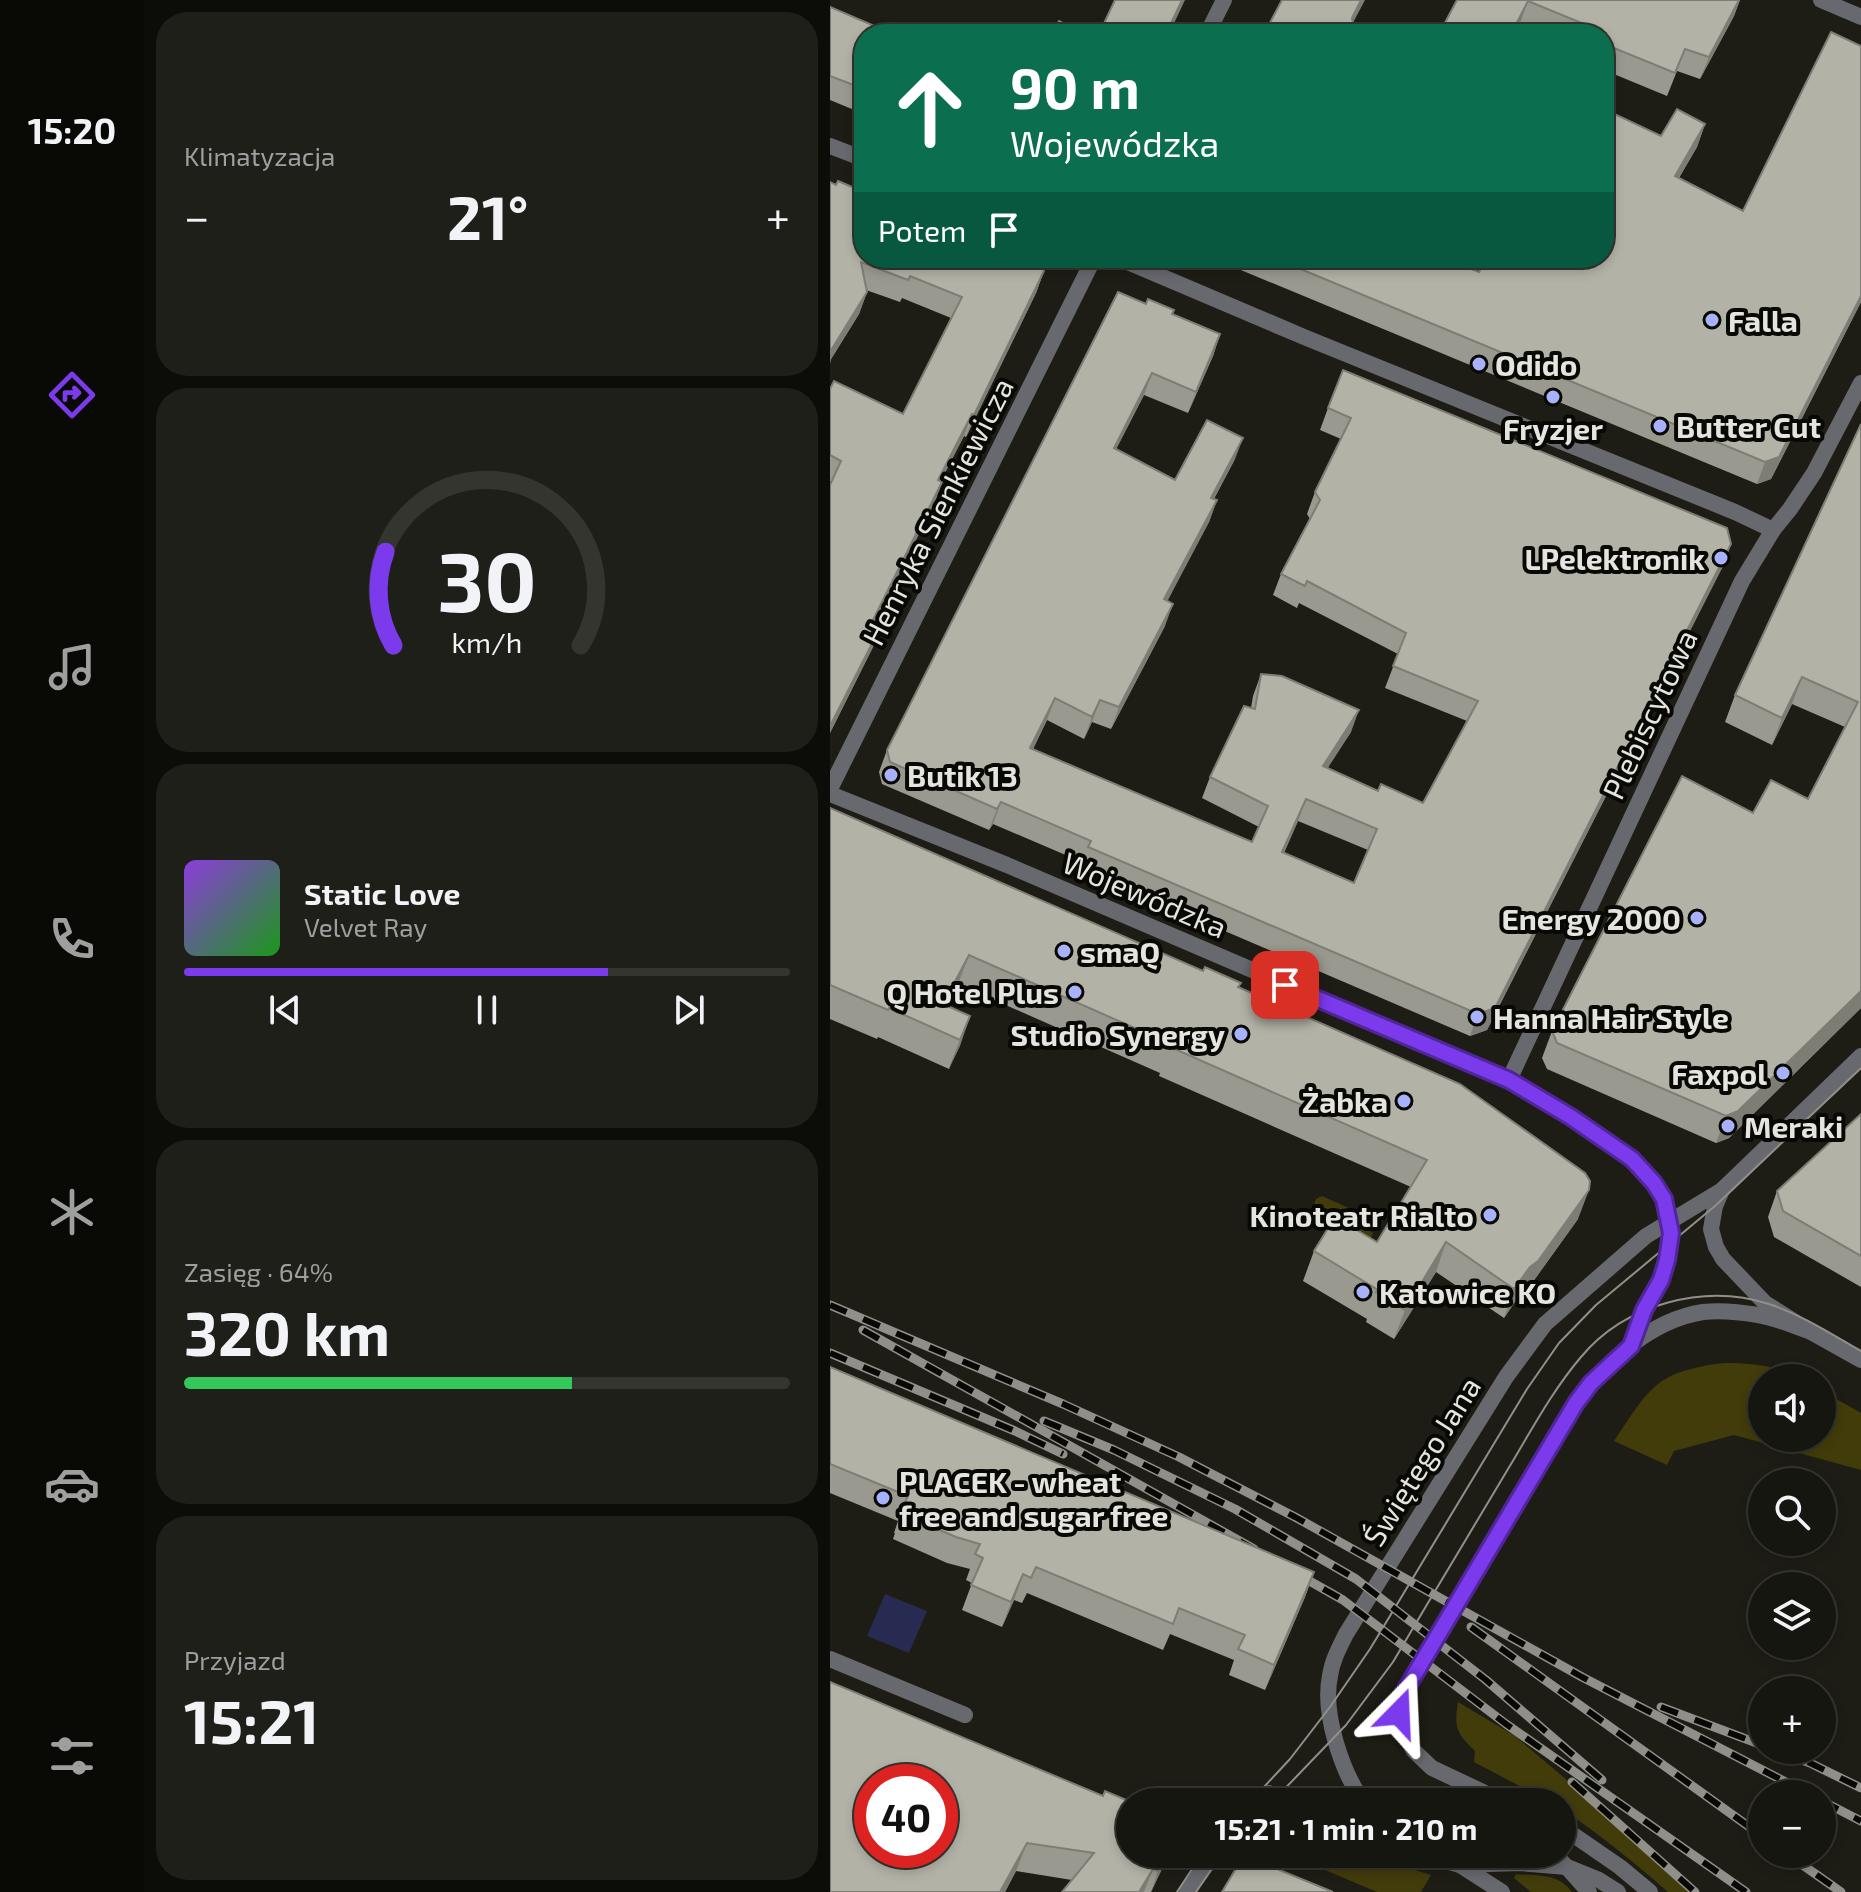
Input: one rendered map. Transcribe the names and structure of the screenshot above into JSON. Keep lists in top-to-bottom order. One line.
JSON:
{"streets":{"street":["Henryka Sienkiewicza","Plebiscytowa","Wojewódzka","Świętego Jana"]},"crossings":[["Henryka Sienkiewicza","Wojewódzka"],["Plebiscytowa","Wojewódzka"],["Wojewódzka","Świętego Jana"]],"places":["Falla","Odido","Fryzjer","Butter Cut","LPelektronik","Butik 13","Energy 2000","smaQ","Q Hotel Plus","Hanna Hair Style","Studio Synergy","Faxpol","Żabka","Meraki","Kinoteatr Rialto","Katowice KO","PLACEK - wheat free and sugar free"],"page":{"tabs":"15:20","tile":["Klimatyzacja",["Zasięg · 64%","320 km"],["Przyjazd","15:21"]],"turn":["90 m","Wojewódzka"],"heat":["−","21°","+"],"then":"Potem","song":["Static Love","Velvet Ray"],"map_buttons":["+","−"],"limit":"40","trip":"15:21 · 1 min · 210 m","gauge":["30","km/h"]}}
